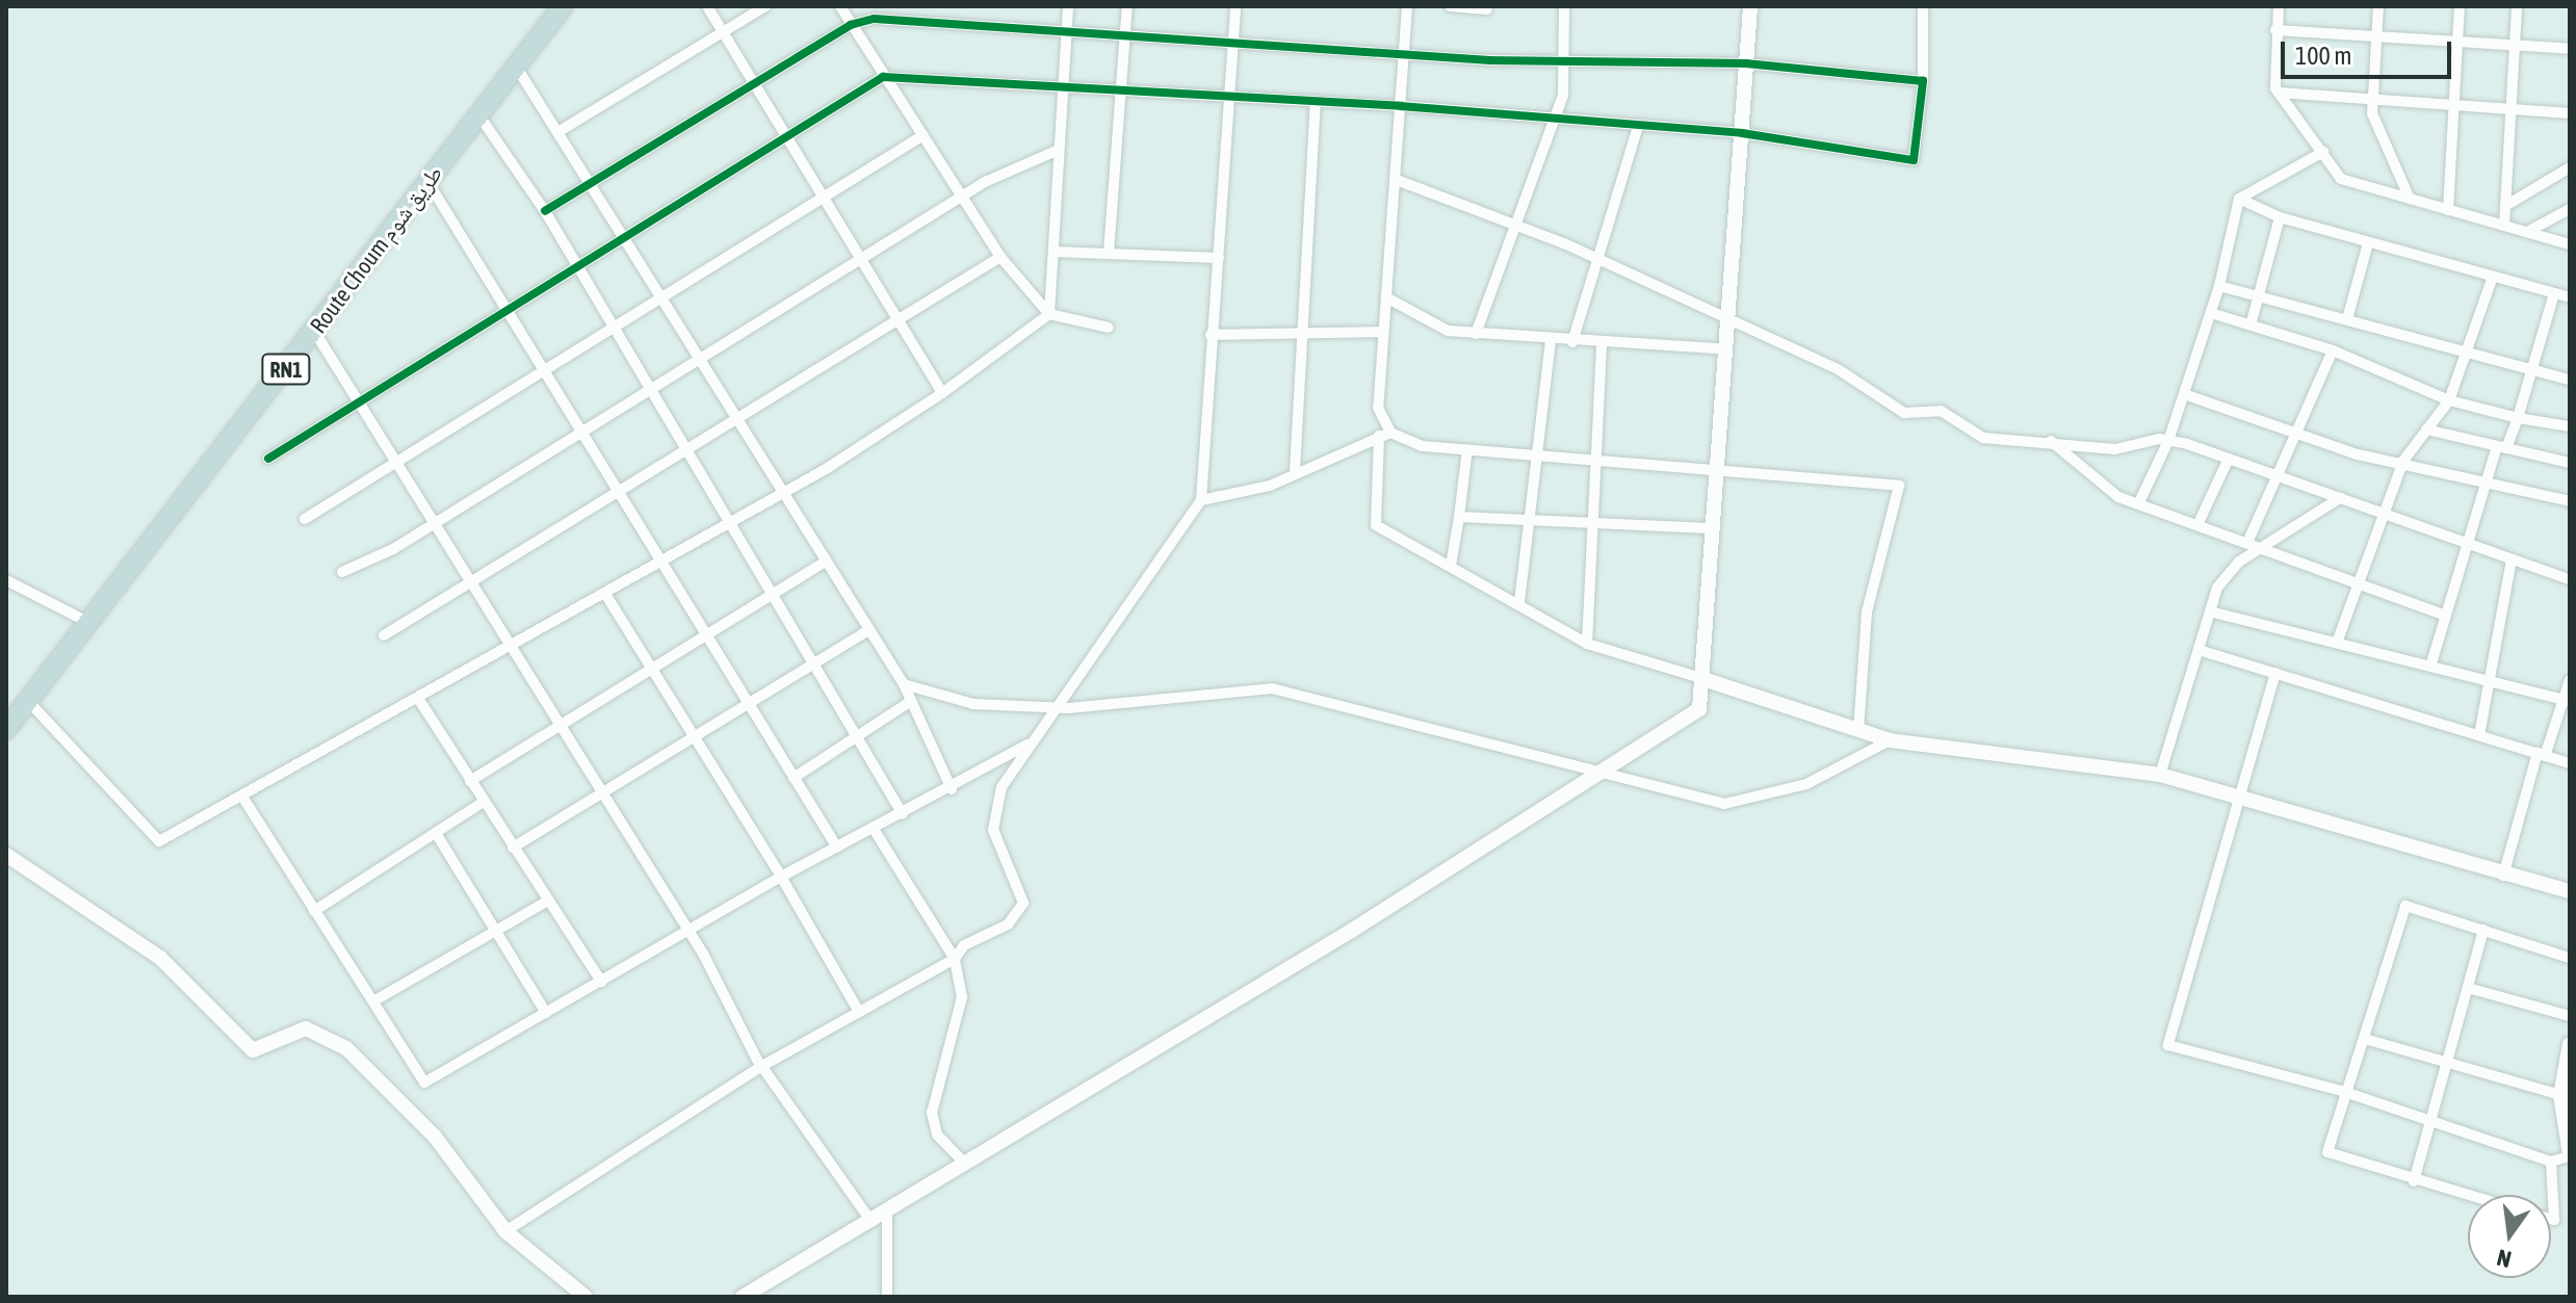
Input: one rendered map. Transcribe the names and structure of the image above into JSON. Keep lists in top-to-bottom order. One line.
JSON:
{"streets":{"highway":["Route Choum طريق شوم","RN1"]},"scale_bar":"100 m","north":"bottom"}
